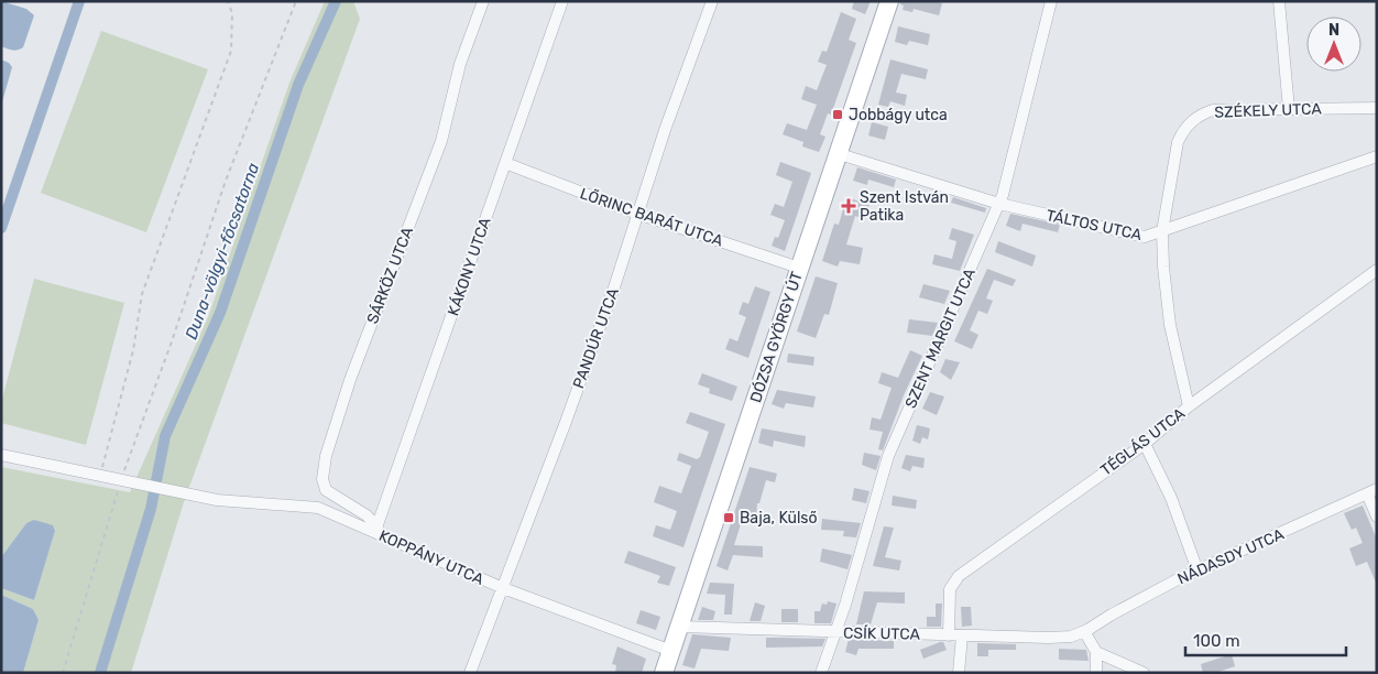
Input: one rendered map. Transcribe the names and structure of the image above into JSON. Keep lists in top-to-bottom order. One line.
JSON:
{"streets":{"main road":["DÓZSA GYÖRGY ÚT"],"street":["SZÉKELY UTCA","LŐRINC BARÁT UTCA","TÁLTOS UTCA","KÁKONY UTCA","SÁRKÖZ UTCA","PANDÚR UTCA","SZENT MARGIT UTCA","TÉGLÁS UTCA","NÁDASDY UTCA","KOPPÁNY UTCA","CSÍK UTCA"]},"crossings":[["SZÉKELY UTCA","TÁLTOS UTCA"],["SZÉKELY UTCA","TÉGLÁS UTCA"],["LŐRINC BARÁT UTCA","KÁKONY UTCA"],["LŐRINC BARÁT UTCA","DÓZSA GYÖRGY ÚT"],["LŐRINC BARÁT UTCA","PANDÚR UTCA"],["TÁLTOS UTCA","DÓZSA GYÖRGY ÚT"],["TÁLTOS UTCA","SZENT MARGIT UTCA"],["KÁKONY UTCA","SÁRKÖZ UTCA"],["KÁKONY UTCA","KOPPÁNY UTCA"],["SÁRKÖZ UTCA","KOPPÁNY UTCA"],["DÓZSA GYÖRGY ÚT","KOPPÁNY UTCA"],["DÓZSA GYÖRGY ÚT","CSÍK UTCA"],["PANDÚR UTCA","KOPPÁNY UTCA"],["SZENT MARGIT UTCA","CSÍK UTCA"],["TÉGLÁS UTCA","CSÍK UTCA"],["NÁDASDY UTCA","CSÍK UTCA"]],"water":["Duna-völgyi-főcsatorna"],"places":{"transit":["Jobbágy utca","Baja, Külső"],"health":["Szent István Patika"]},"scale_bar":"100 m","north":"top"}
